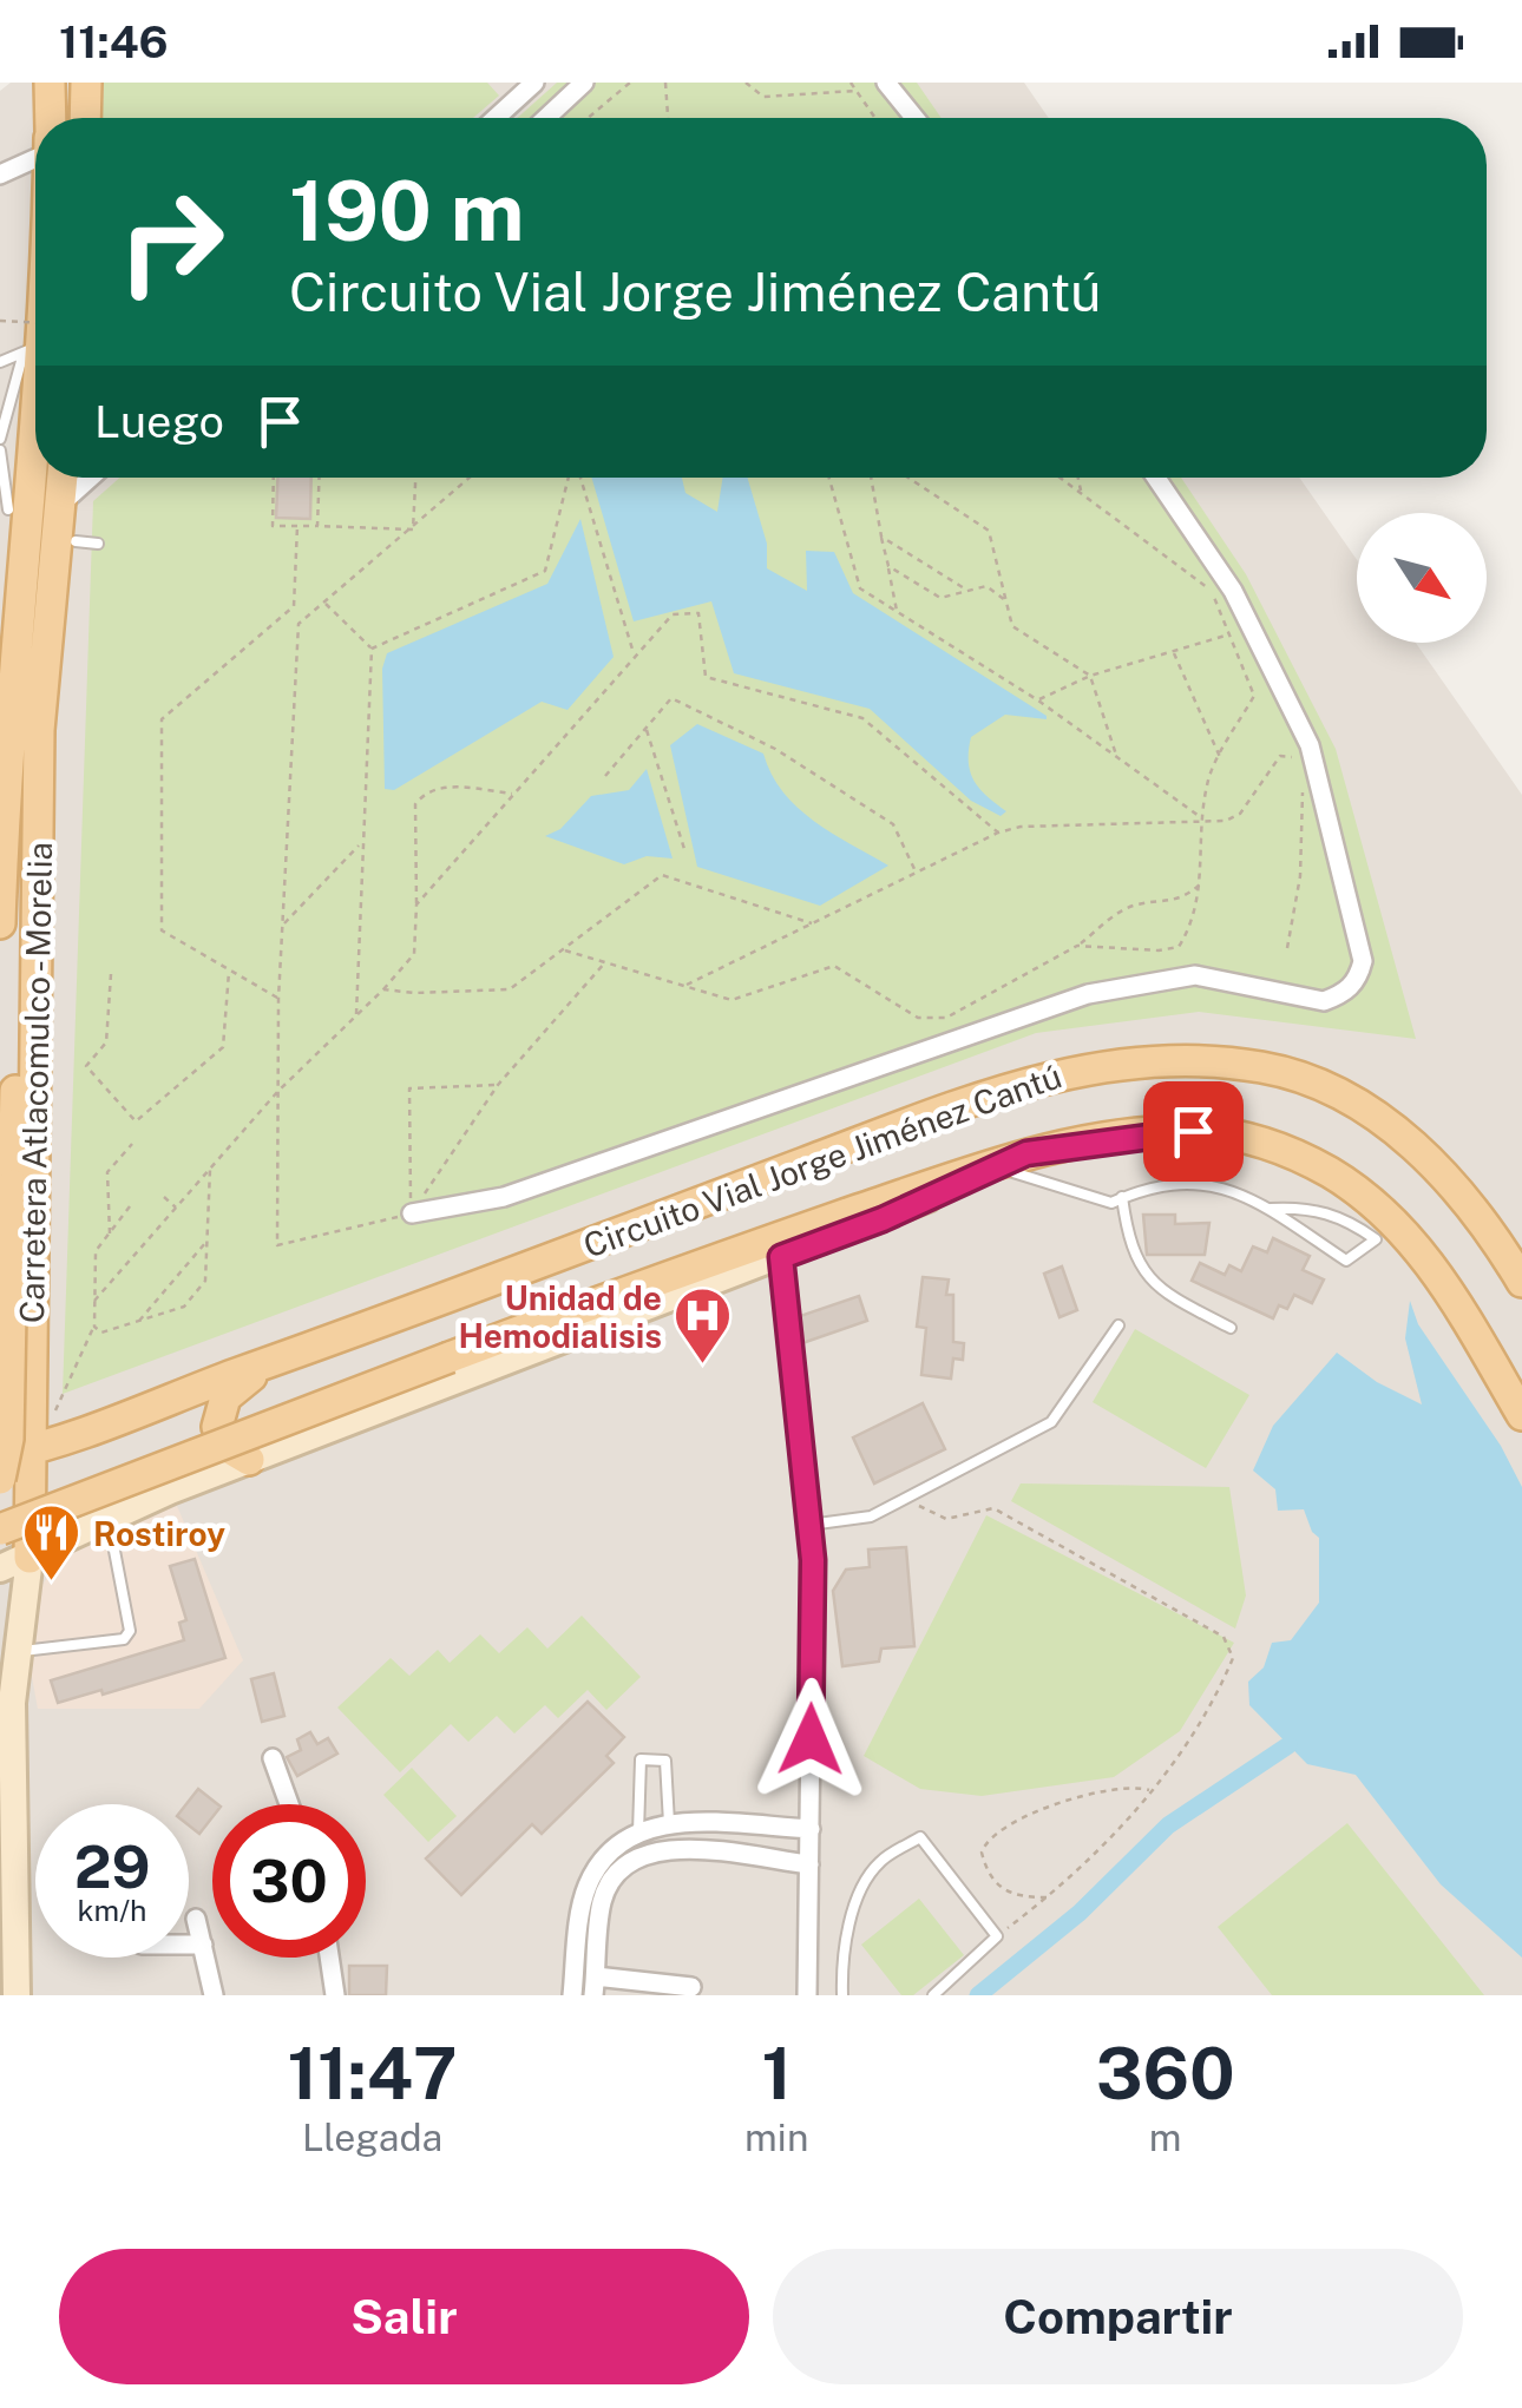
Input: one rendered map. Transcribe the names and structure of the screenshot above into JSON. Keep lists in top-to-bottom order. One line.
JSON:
{"streets":{"main road":["Carretera Atlacomulco - Morelia","Circuito Vial Jorge Jiménez Cantú"]},"crossings":[["Carretera Atlacomulco - Morelia","Circuito Vial Jorge Jiménez Cantú"]],"places":{"hospital":["Unidad de Hemodialisis"],"restaurant":["Rostiroy"]},"north":"bottom right","page":{"status":"11:46","turn":["190 m","Circuito Vial Jorge Jiménez Cantú"],"then":"Luego","speed":"29 km/h","limit":"30","eta":["11:47","Llegada","1","min","360","m"],"buttons":["Salir","Compartir"]}}
